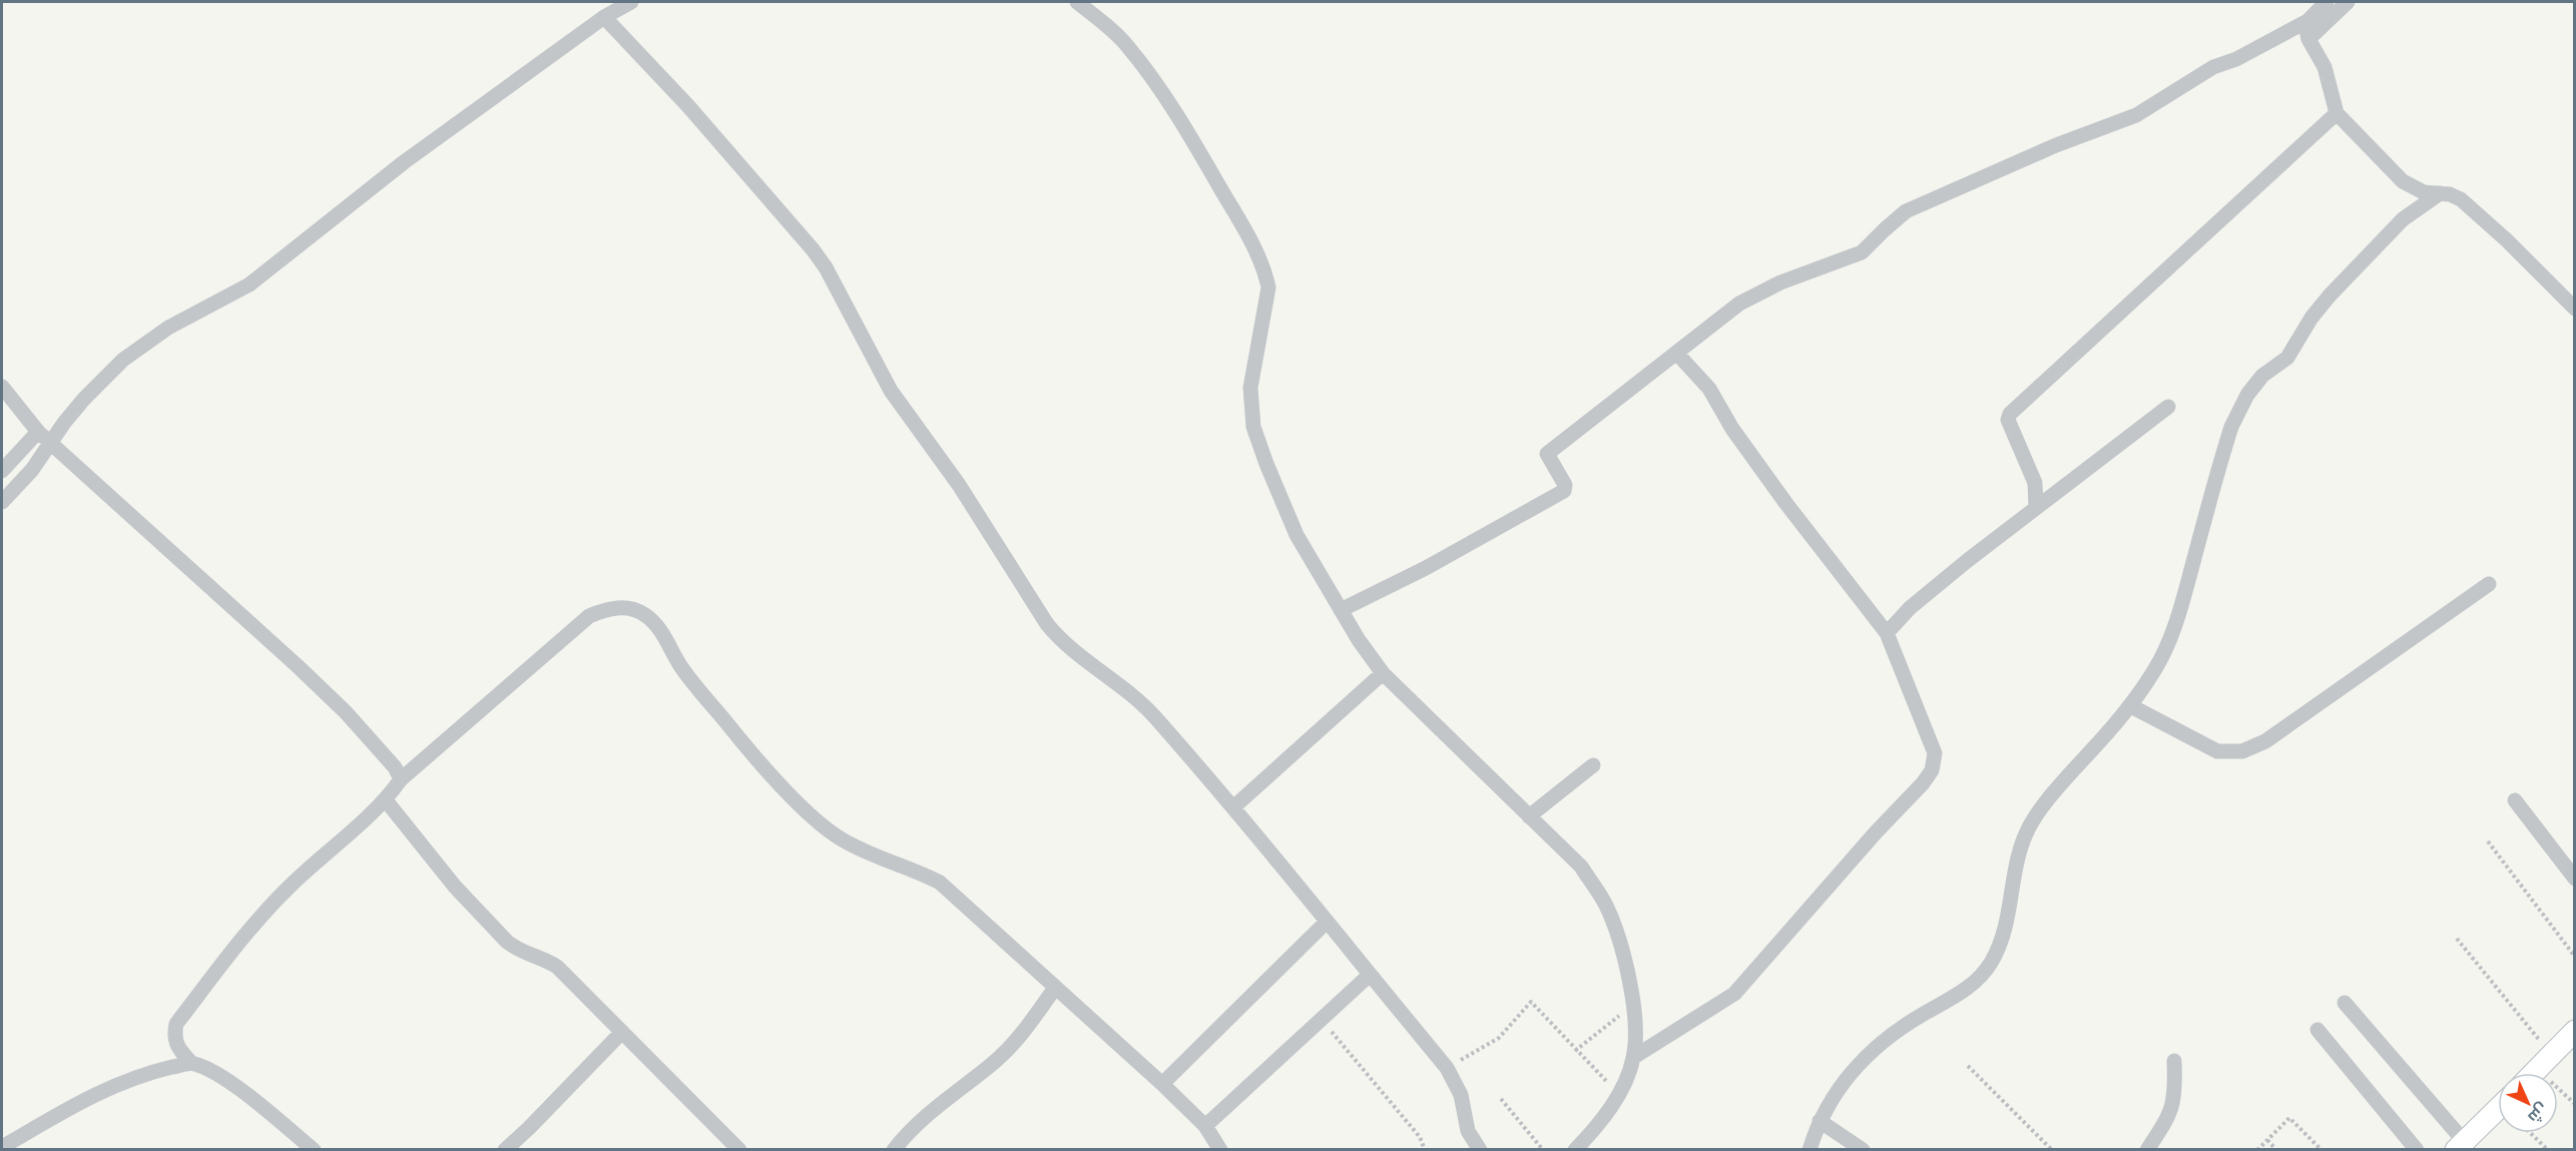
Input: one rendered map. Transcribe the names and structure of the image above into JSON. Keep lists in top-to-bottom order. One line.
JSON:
{"north":"bottom right"}
